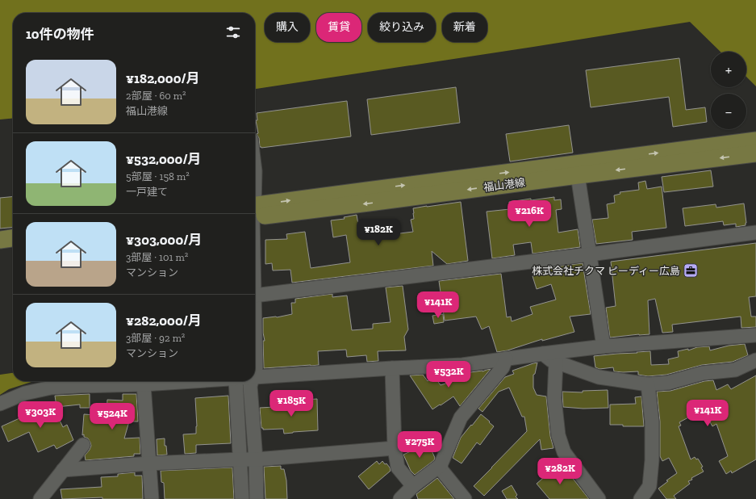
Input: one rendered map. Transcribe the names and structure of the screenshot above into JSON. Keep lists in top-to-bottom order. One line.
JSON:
{"streets":{"main road":["福山港線"]},"places":{"office":["株式会社チクマ ピーディー広島"]},"page":{"chip":["購入","賃貸","絞り込み","新着"],"heading":"10件の物件","map_buttons":["+","−"],"list":[{"name":"¥182,000/月","note":"2部屋 · 60 m² · 福山港線"},{"name":"¥532,000/月","note":"5部屋 · 158 m² · 一戸建て"},{"name":"¥303,000/月","note":"3部屋 · 101 m² · マンション"},{"name":"¥282,000/月","note":"3部屋 · 92 m² · マンション"}],"price":["¥216K","¥182K","¥141K","¥532K","¥185K","¥141K","¥303K","¥524K","¥275K","¥282K"]}}
